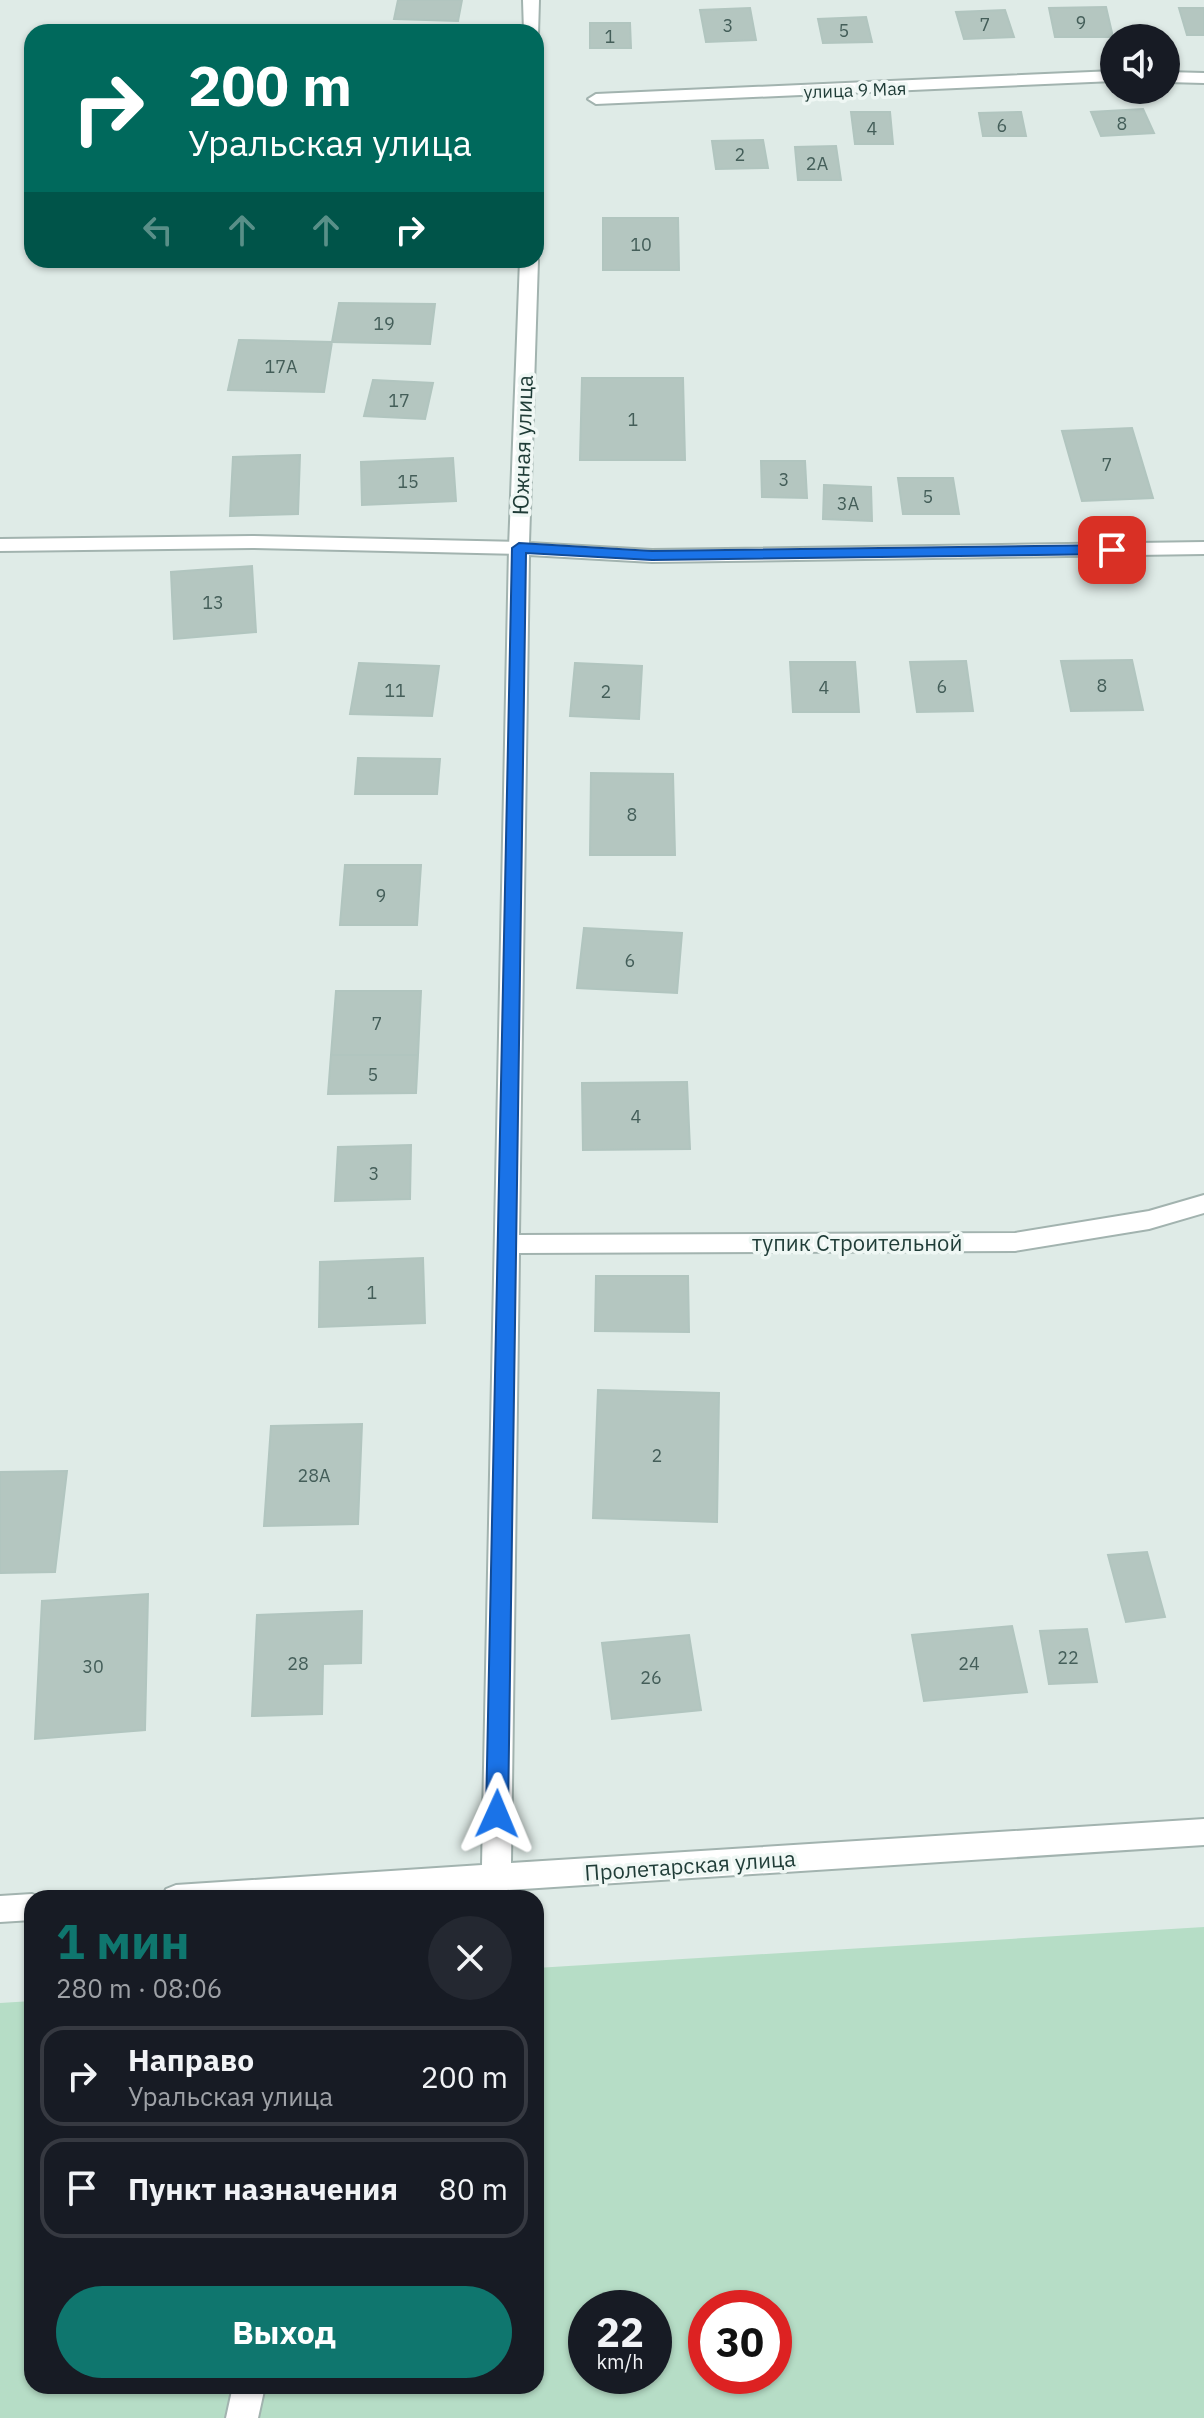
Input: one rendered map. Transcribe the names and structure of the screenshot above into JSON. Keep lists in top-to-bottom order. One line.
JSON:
{"streets":{"street":["улица 9 Мая","Южная улица","тупик Строительной","Пролетарская улица"]},"crossings":[["Южная улица","тупик Строительной"],["Южная улица","Пролетарская улица"]],"house_numbers":["9","7","3","5","1","8","6","4","2","2А","10","19","17А","17","1","7","3","15","5","3А","13","8","6","4","11","2","8","9","6","7","5","4","3","1","2","28А","22","28","24","30","26"],"page":{"turn":["200 m","Уральская улица"],"heading":["1 мин","280 m · 08:06"],"list":[{"name":"Направо","note":"Уральская улица","value":"200 m"},{"name":"Пункт назначения","value":"80 m"}],"buttons":"Выход","speed":"22 km/h","limit":"30"}}
